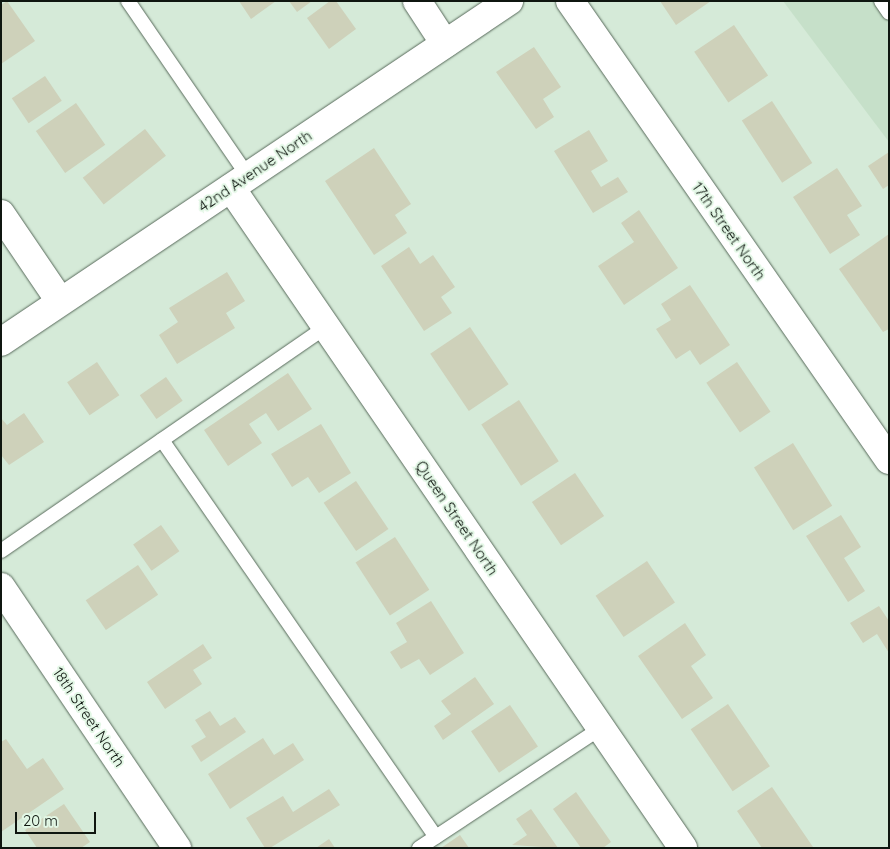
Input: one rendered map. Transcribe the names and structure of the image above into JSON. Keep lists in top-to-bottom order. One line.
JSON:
{"streets":{"street":["42nd Avenue North","17th Street North","Queen Street North","18th Street North"]},"crossings":[["42nd Avenue North","Queen Street North"]],"scale_bar":"20 m"}
